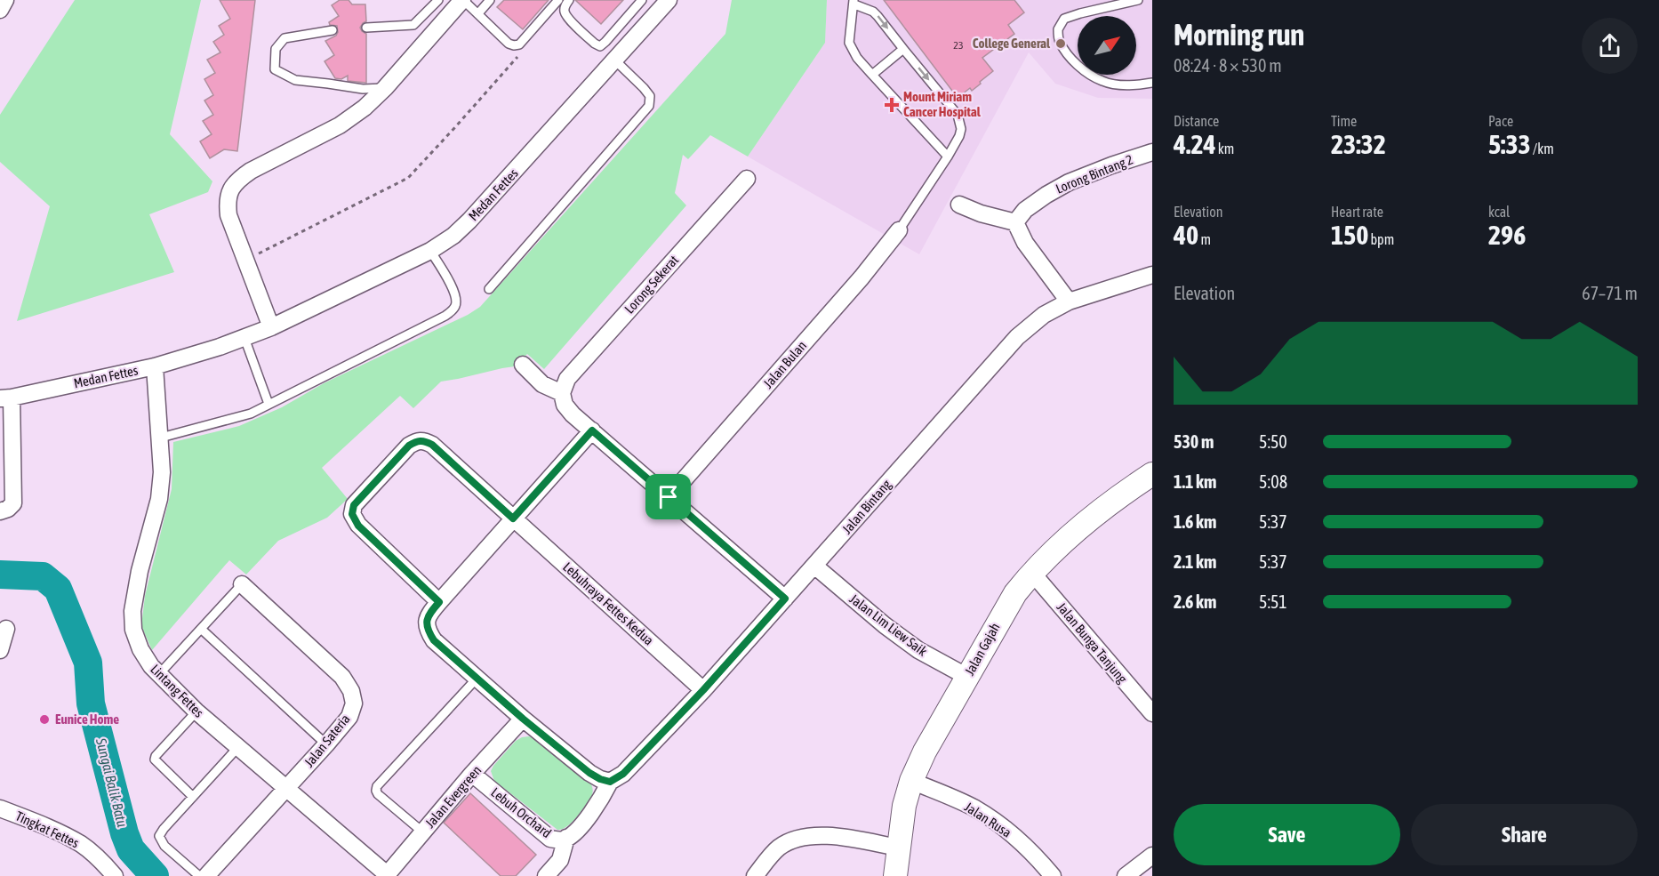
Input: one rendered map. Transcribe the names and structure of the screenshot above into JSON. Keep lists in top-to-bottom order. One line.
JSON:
{"streets":{"street":["Lorong Bintang 2","Medan Fettes","Lorong Sekerat","Jalan Bulan","Jalan Bintang","Lebuhraya Fettes Kedua","Jalan Lim Liew Saik","Jalan Bunga Tanjung","Jalan Gajah","Lintang Fettes","Jalan Sateria","Jalan Evergreen","Lebuh Orchard","Jalan Rusa","Tingkat Fettes"]},"crossings":[["Medan Fettes","Lintang Fettes"],["Jalan Bintang","Lebuhraya Fettes Kedua"],["Jalan Bintang","Jalan Lim Liew Saik"],["Jalan Bintang","Lebuh Orchard"],["Jalan Lim Liew Saik","Jalan Gajah"],["Jalan Bunga Tanjung","Jalan Gajah"],["Jalan Gajah","Jalan Rusa"],["Lintang Fettes","Jalan Sateria"],["Lintang Fettes","Jalan Evergreen"],["Jalan Evergreen","Lebuh Orchard"]],"water":["Sungai Balik Batu"],"places":{"other":["College General","Eunice Home"],"health":["Mount Miriam Cancer Hospital"]},"house_numbers":["23"],"north":"top right","page":{"heading":["Morning run","08:24 · 8 × 530 m"],"stats":[["Distance","4.24 km"],["Time","23:32"],["Pace","5:33 /km"],["Elevation","40 m"],["Heart rate","150 bpm"],["kcal","296"]],"chart":["Elevation","67–71 m"],"list":[{"name":"530 m","note":"5:50"},{"name":"1.1 km","note":"5:08"},{"name":"1.6 km","note":"5:37"},{"name":"2.1 km","note":"5:37"},{"name":"2.6 km","note":"5:51"}],"buttons":["Save","Share"]}}
